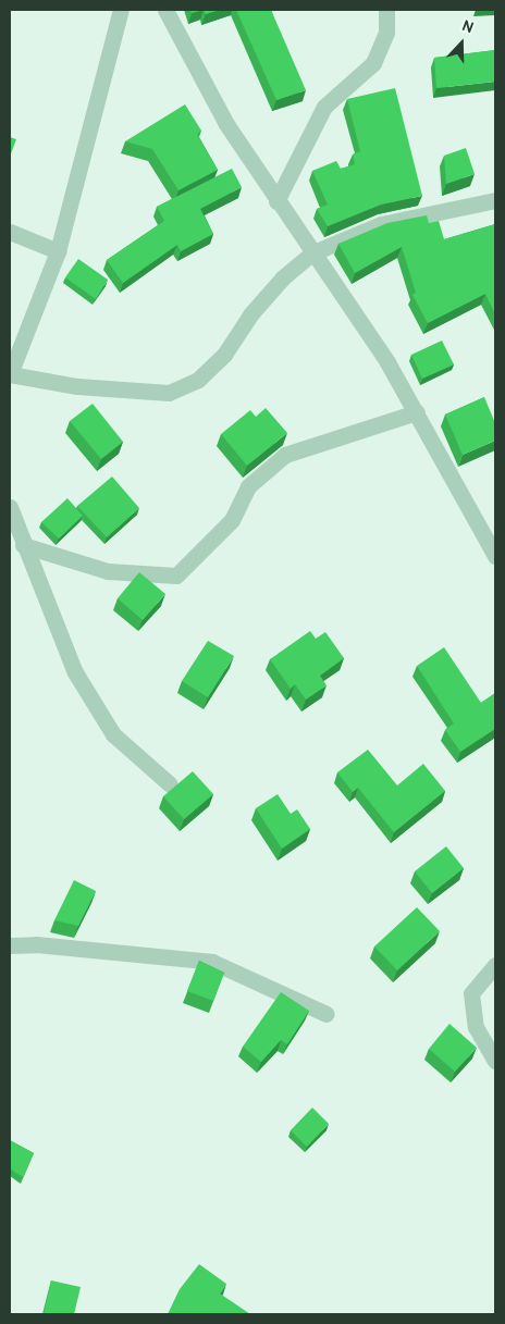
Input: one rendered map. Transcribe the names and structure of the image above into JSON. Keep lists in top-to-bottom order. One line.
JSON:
{"north":"top"}
